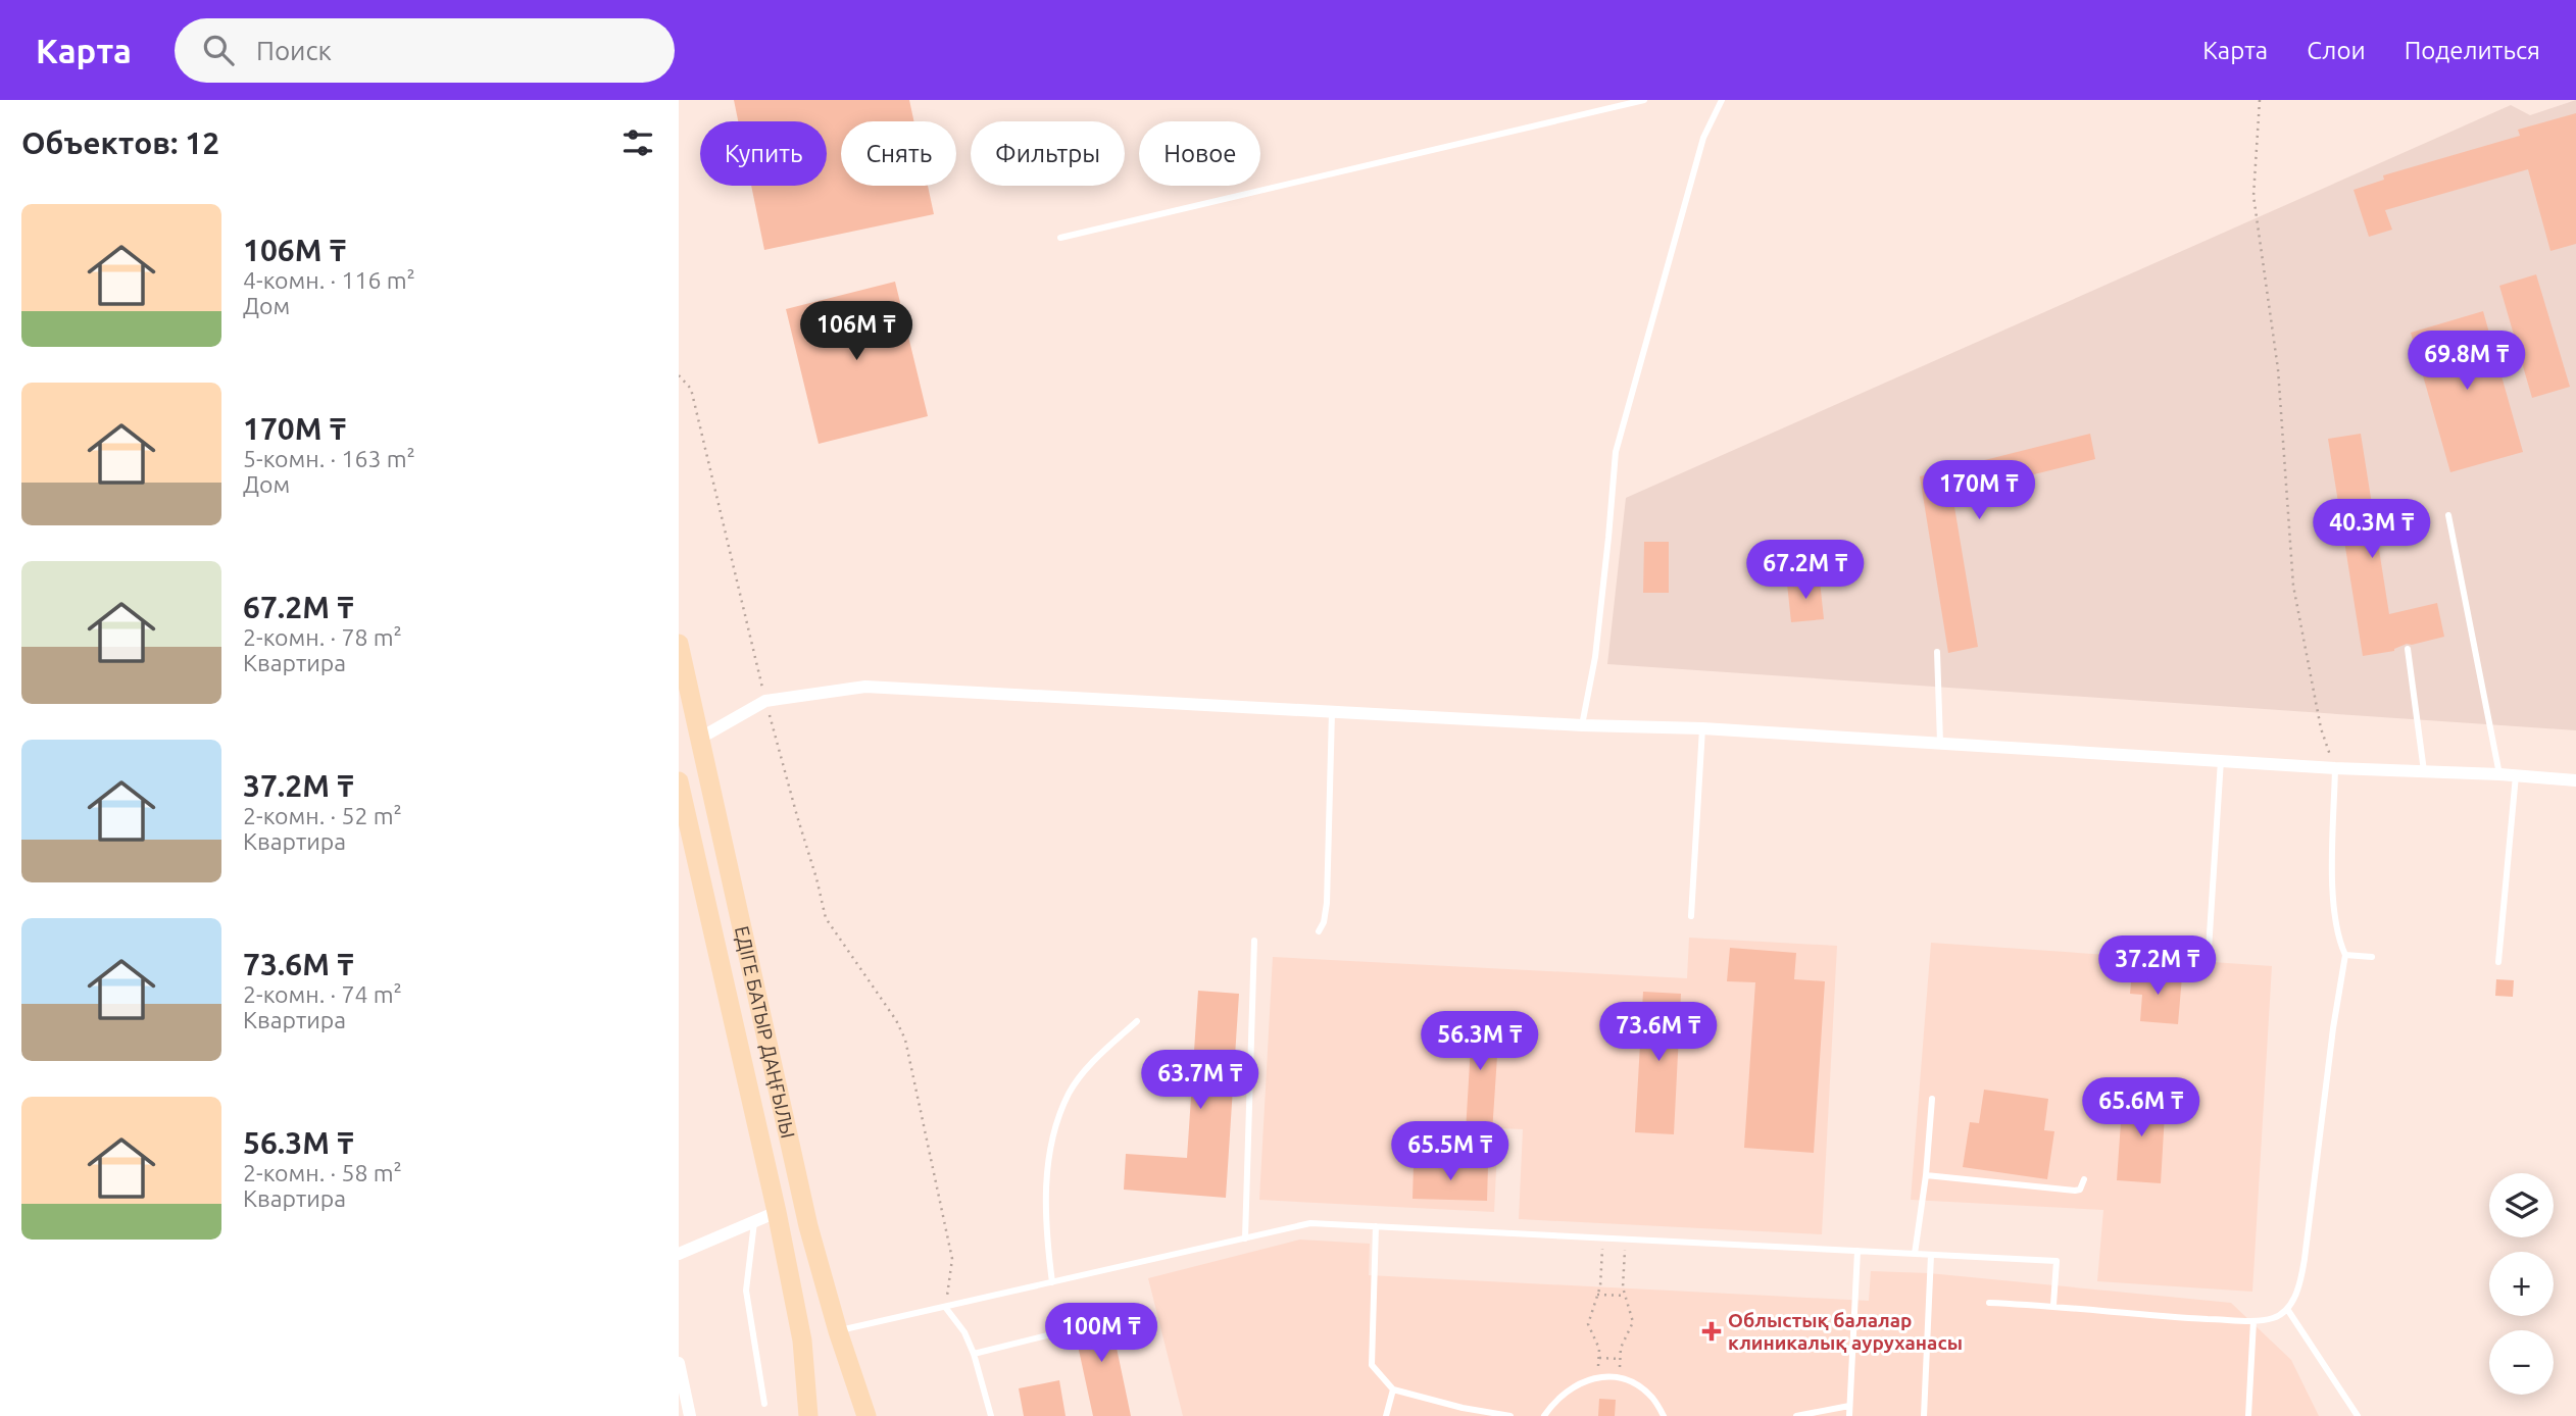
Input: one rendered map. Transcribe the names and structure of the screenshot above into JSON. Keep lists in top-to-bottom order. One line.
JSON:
{"streets":{"main road":["ЕДІГЕ БАТЫР ДАҢҒЫЛЫ"]},"places":{"health":["Облыстық балалар клиникалық ауруханасы"]},"page":{"header":"Карта","search":"Поиск","nav":["Карта","Слои","Поделиться"],"heading":"Объектов: 12","chip":["Купить","Снять","Фильтры","Новое"],"list":[{"name":"106M ₸","note":"4-комн. · 116 m² · Дом"},{"name":"170M ₸","note":"5-комн. · 163 m² · Дом"},{"name":"67.2M ₸","note":"2-комн. · 78 m² · Квартира"},{"name":"37.2M ₸","note":"2-комн. · 52 m² · Квартира"},{"name":"73.6M ₸","note":"2-комн. · 74 m² · Квартира"},{"name":"56.3M ₸","note":"2-комн. · 58 m² · Квартира"}],"price":["106M ₸","69.8M ₸","170M ₸","40.3M ₸","67.2M ₸","37.2M ₸","73.6M ₸","56.3M ₸","63.7M ₸","65.6M ₸","65.5M ₸","100M ₸"],"map_buttons":["+","−"]}}
